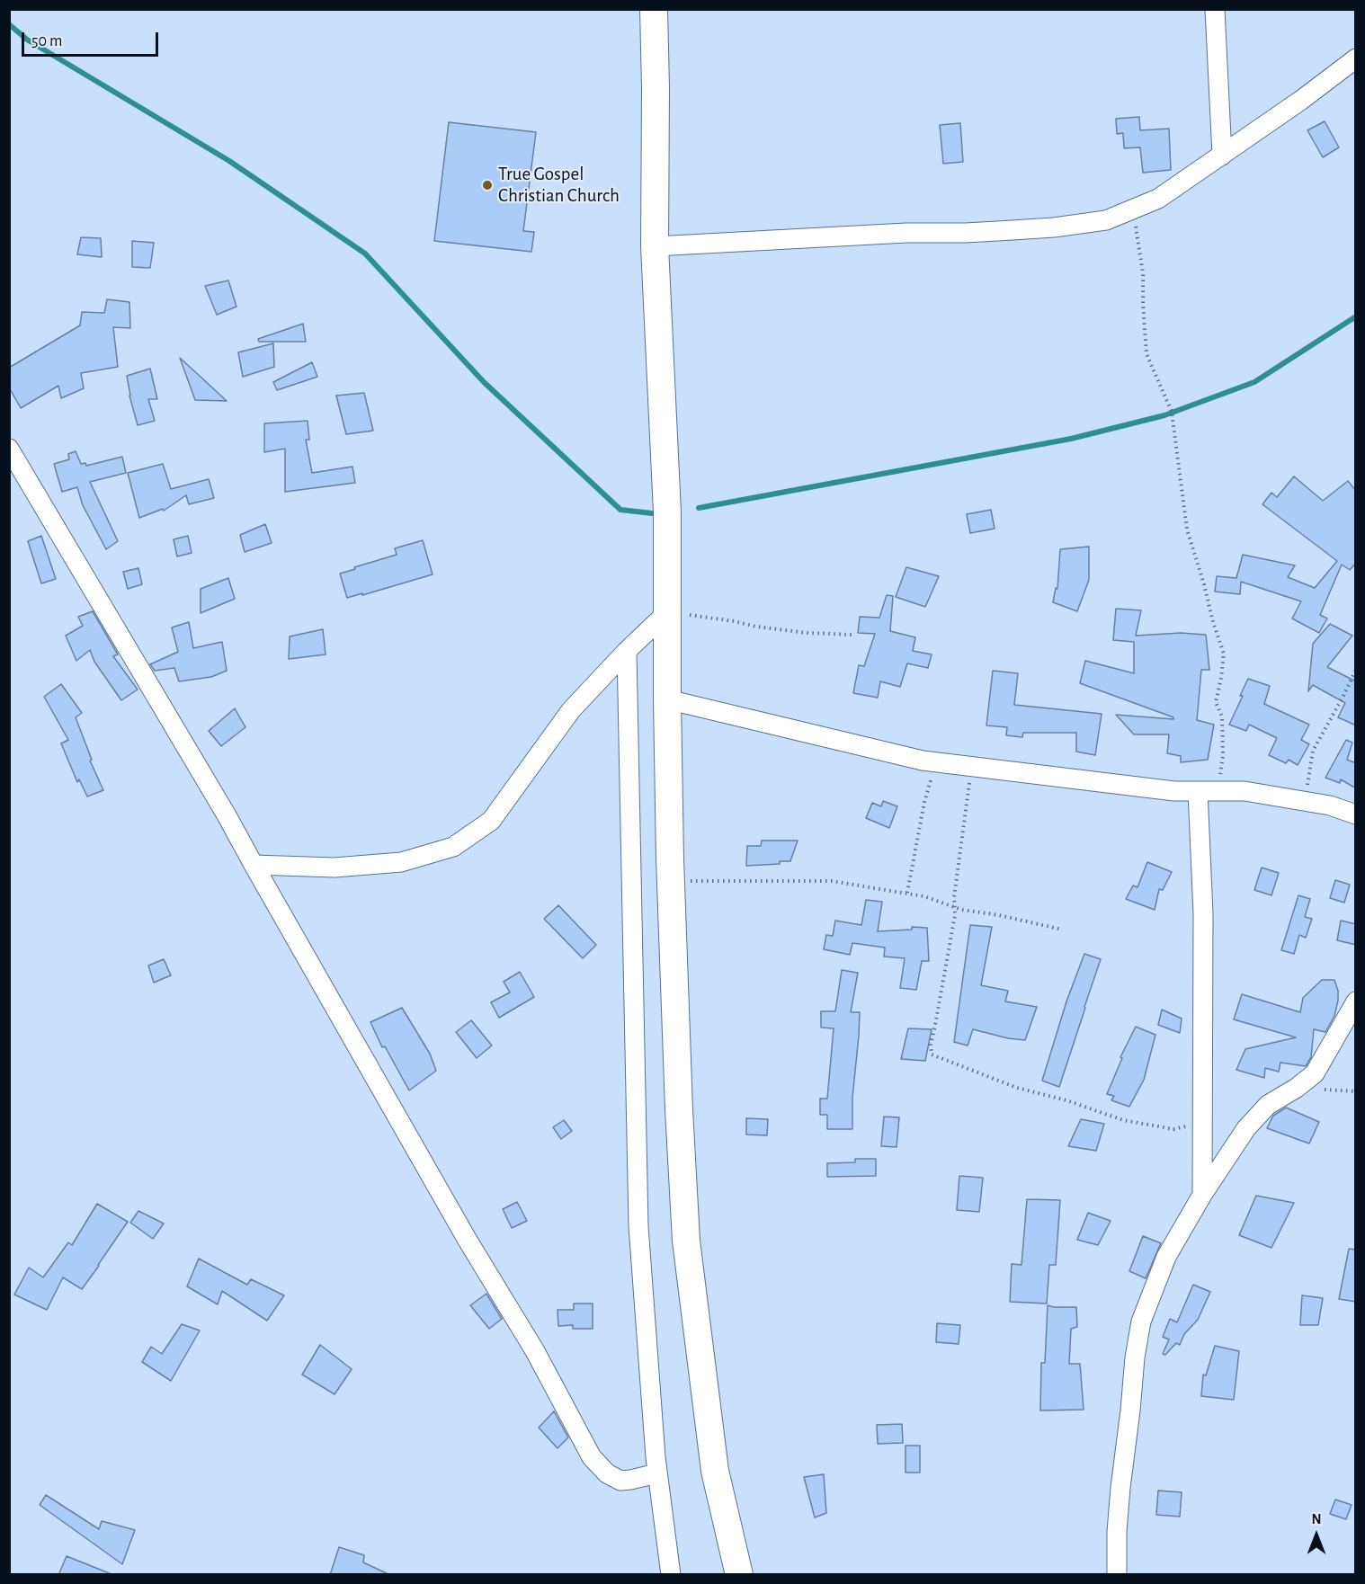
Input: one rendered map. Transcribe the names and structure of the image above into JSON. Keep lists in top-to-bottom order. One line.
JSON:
{"places":["True Gospel Christian Church"],"scale_bar":"50 m","north":"top"}
